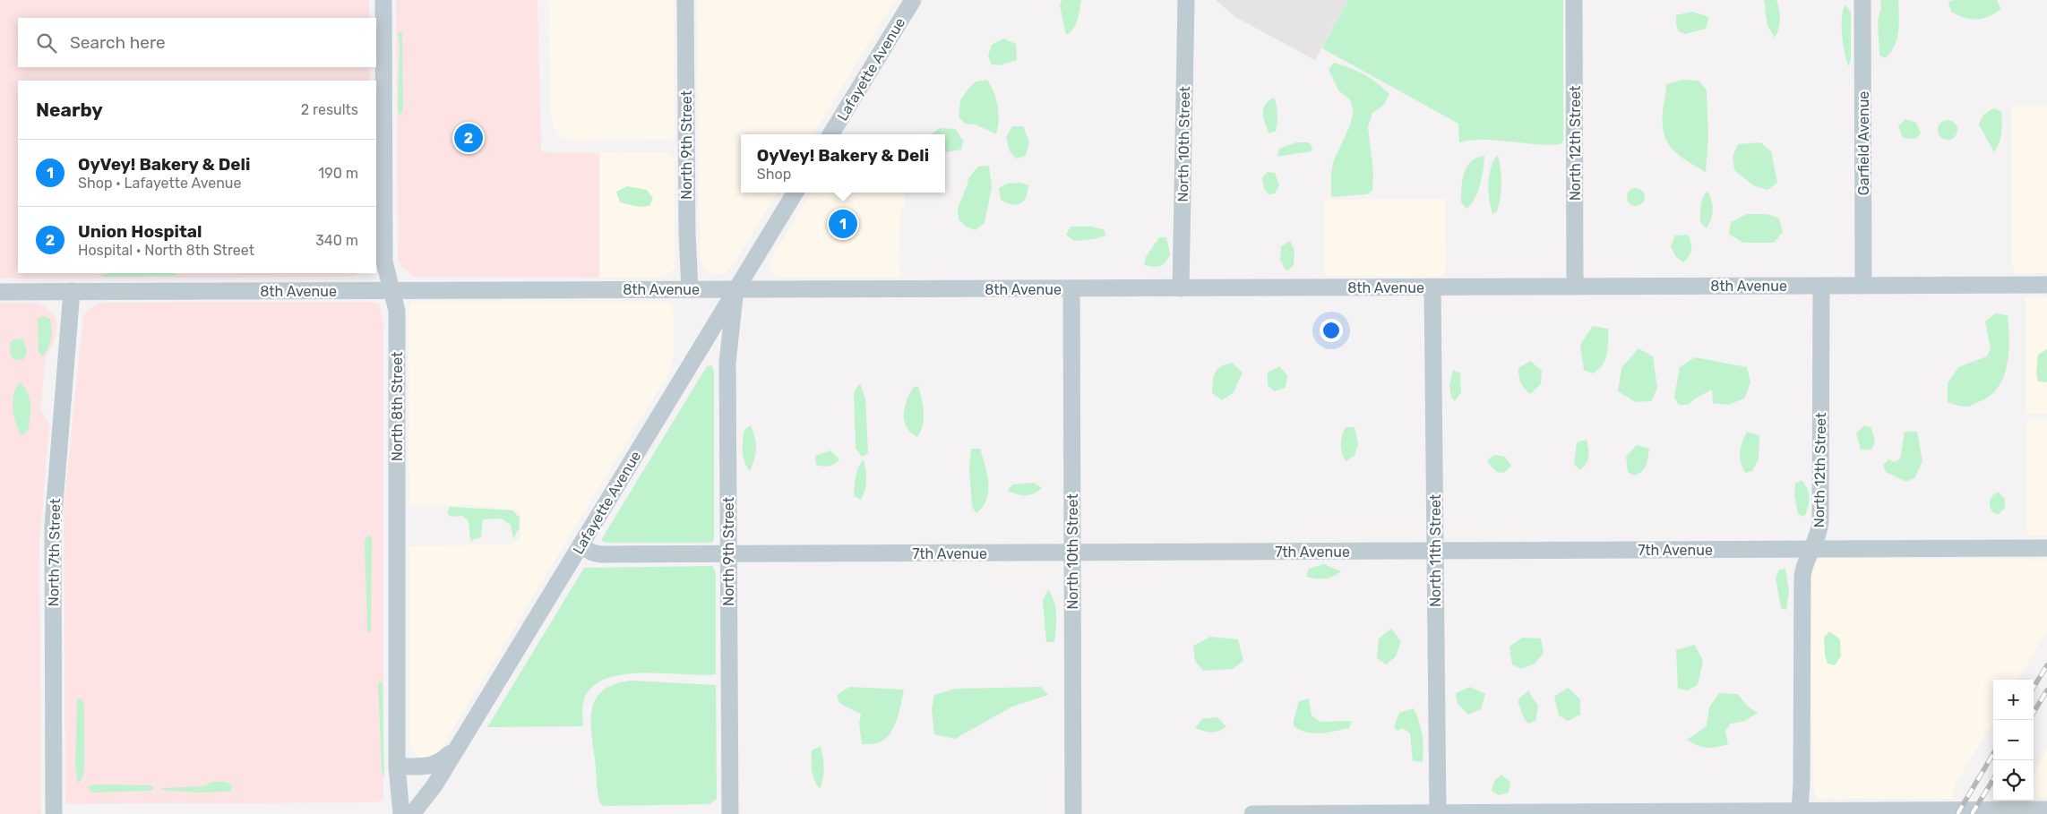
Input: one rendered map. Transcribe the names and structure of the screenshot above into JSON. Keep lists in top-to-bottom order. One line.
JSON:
{"streets":{"street":["Lafayette Avenue","North 12th Street","Garfield Avenue","North 10th Street","North 9th Street","8th Avenue","North 8th Street","7th Avenue","North 11th Street","North 7th Street"]},"crossings":[["Lafayette Avenue","North 9th Street"],["Lafayette Avenue","8th Avenue"],["Lafayette Avenue","7th Avenue"],["North 12th Street","8th Avenue"],["North 12th Street","7th Avenue"],["Garfield Avenue","8th Avenue"],["North 10th Street","8th Avenue"],["North 10th Street","7th Avenue"],["North 9th Street","8th Avenue"],["North 9th Street","7th Avenue"],["8th Avenue","North 8th Street"],["8th Avenue","North 11th Street"],["8th Avenue","North 7th Street"],["7th Avenue","North 11th Street"]],"page":{"search":"Search here","heading":["Nearby","2 results"],"pins":["2","1"],"popup":["OyVey! Bakery & Deli","Shop"],"list":[{"mark":"1","name":"OyVey! Bakery & Deli","note":"Shop · Lafayette Avenue","value":"190 m"},{"mark":"2","name":"Union Hospital","note":"Hospital · North 8th Street","value":"340 m"}],"map_buttons":["+","−"]}}
